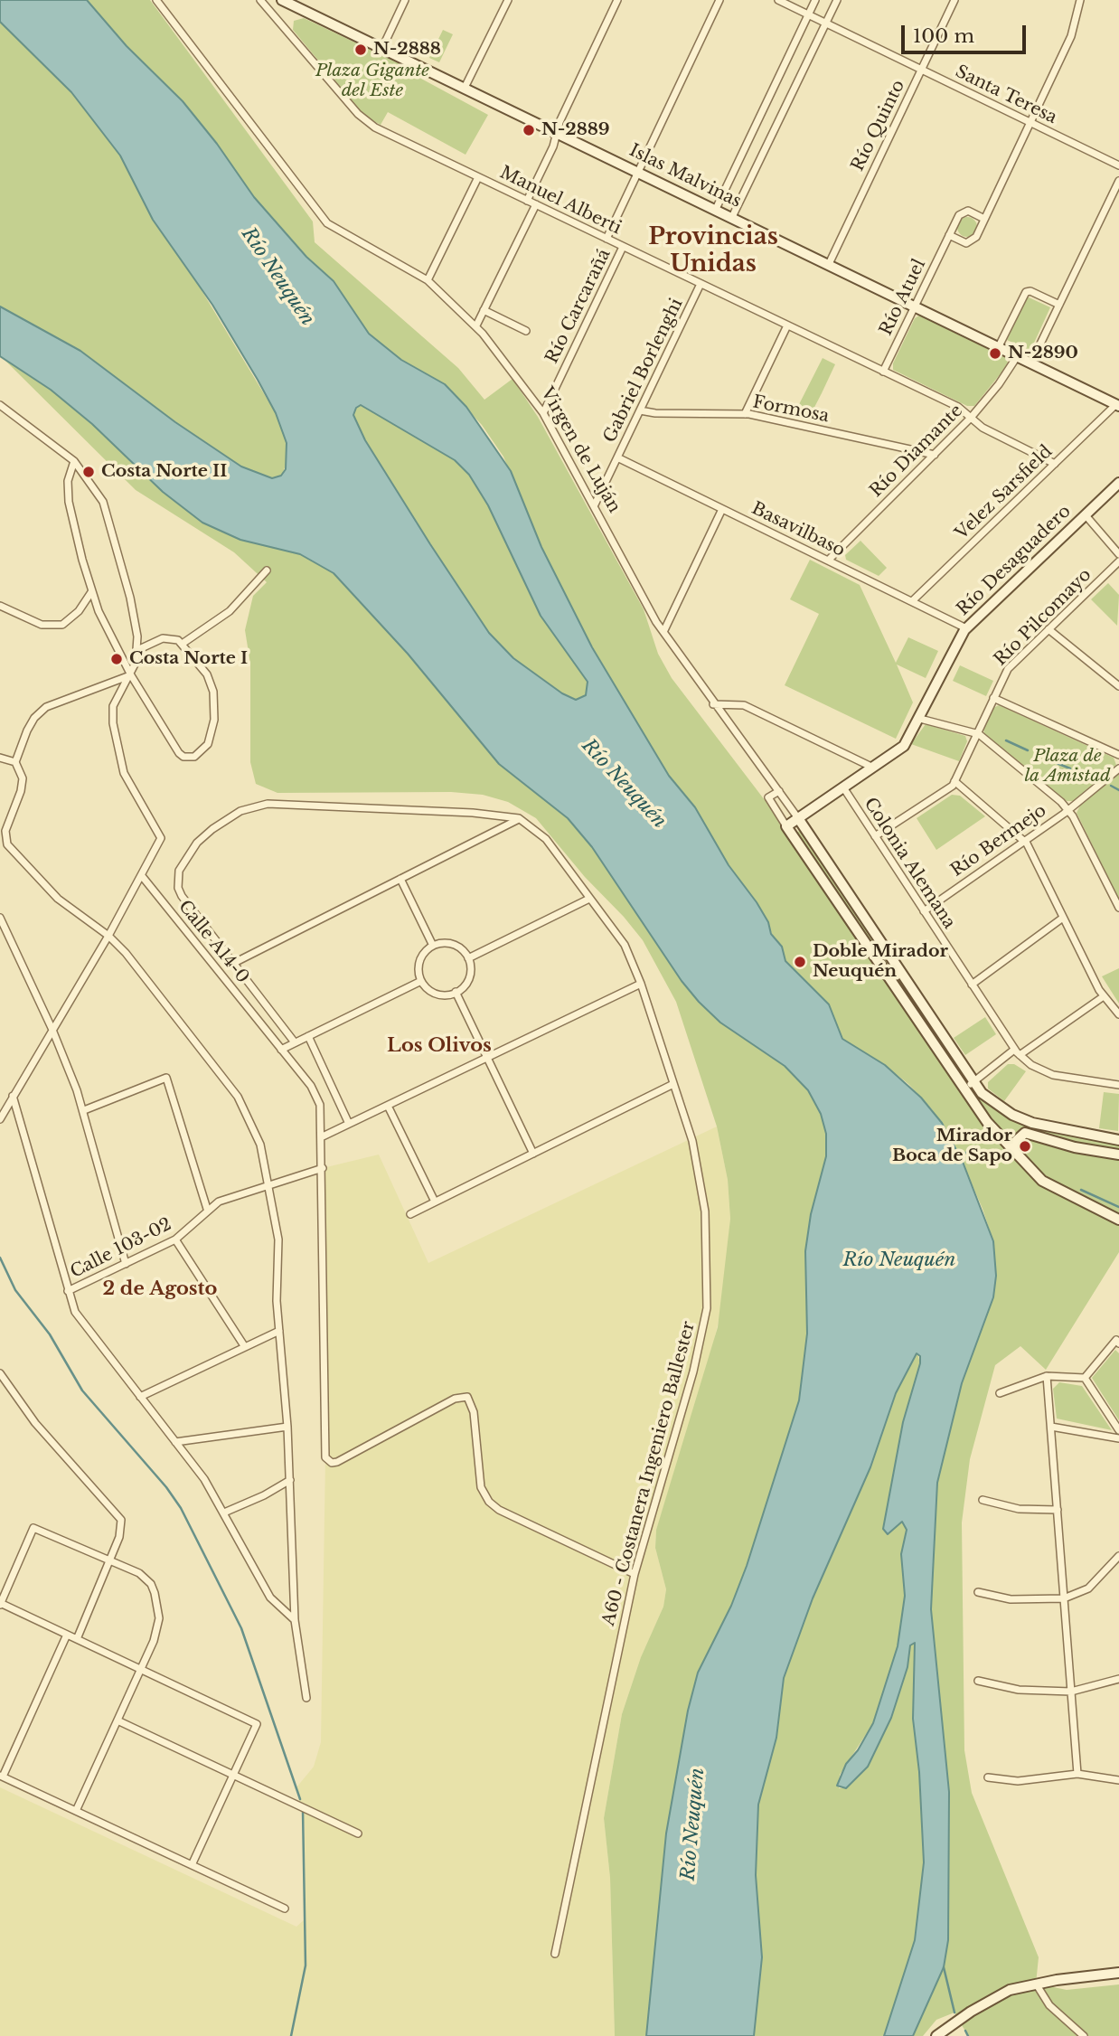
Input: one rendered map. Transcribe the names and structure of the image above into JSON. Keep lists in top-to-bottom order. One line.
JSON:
{"streets":{"street":["Santa Teresa","Río Quinto","Islas Malvinas","Manuel Alberti","Río Atuel","Río Carcarañá","Gabriel Borlenghi","Formosa","Virgen de Luján","Río Diamante","Velez Sarsfield","Basavilbaso","Río Desaguadero","Río Pilcomayo","Río Bermejo","Colonia Alemana","Calle A14-0","Calle 103-02","A60 - Costanera Ingeniero Ballester"]},"crossings":[["Santa Teresa","Río Quinto"],["Río Quinto","Islas Malvinas"],["Islas Malvinas","Río Atuel"],["Islas Malvinas","Río Carcarañá"],["Islas Malvinas","Río Diamante"],["Islas Malvinas","Velez Sarsfield"],["Manuel Alberti","Río Atuel"],["Manuel Alberti","Río Carcarañá"],["Manuel Alberti","Gabriel Borlenghi"],["Manuel Alberti","Río Diamante"],["Manuel Alberti","Velez Sarsfield"],["Río Carcarañá","Virgen de Luján"],["Gabriel Borlenghi","Formosa"],["Gabriel Borlenghi","Virgen de Luján"],["Gabriel Borlenghi","Basavilbaso"],["Formosa","Río Diamante"],["Virgen de Luján","Río Desaguadero"],["Río Diamante","Basavilbaso"],["Velez Sarsfield","Basavilbaso"],["Basavilbaso","Río Desaguadero"],["Río Desaguadero","Colonia Alemana"],["Río Pilcomayo","Colonia Alemana"],["Río Bermejo","Colonia Alemana"],["Calle A14-0","Calle 103-02"],["Calle A14-0","A60 - Costanera Ingeniero Ballester"]],"districts":["Provincias Unidas","Los Olivos","2 de Agosto"],"water":["Río Neuquén"],"parks":["Plaza Gigante del Este","Plaza de la Amistad"],"places":["N-2888","N-2889","N-2890","Costa Norte II","Costa Norte I","Doble Mirador Neuquén","Mirador Boca de Sapo"],"scale_bar":"100 m"}
